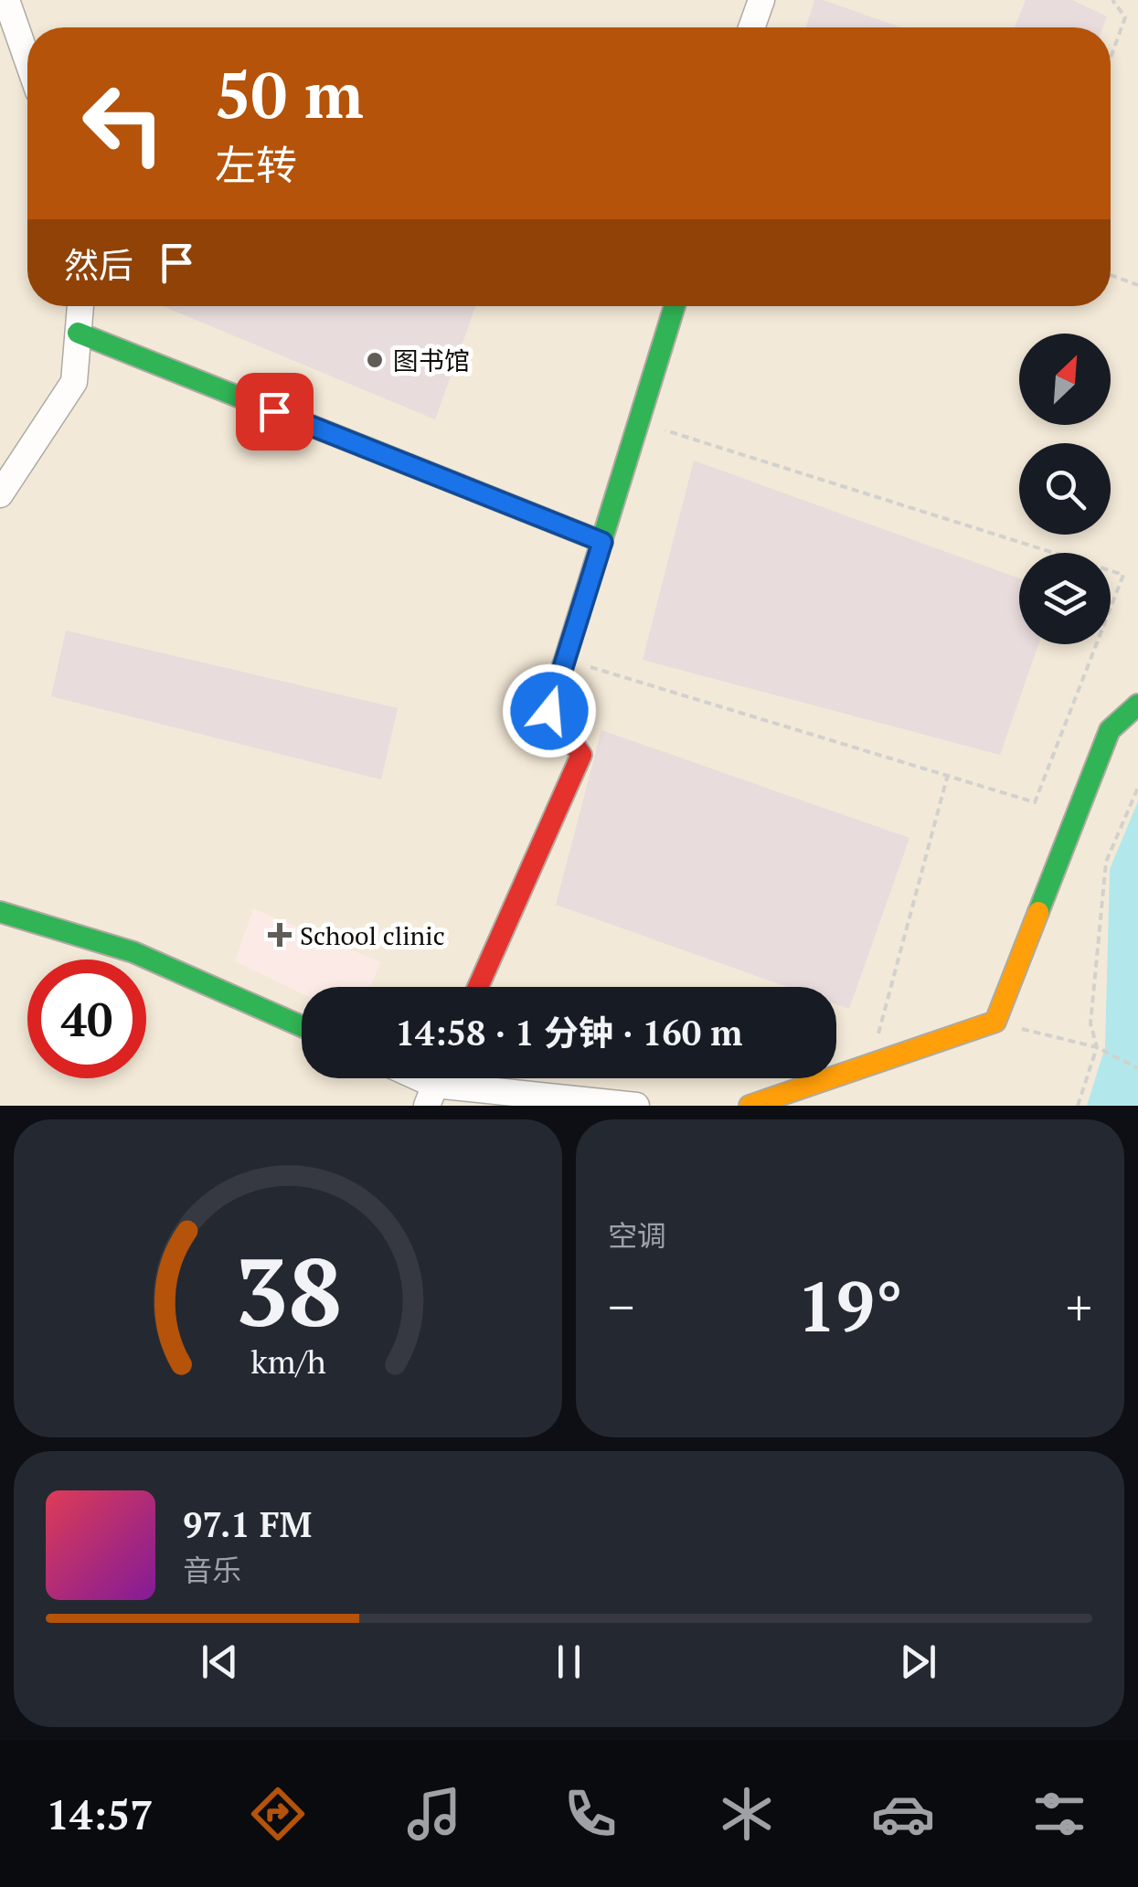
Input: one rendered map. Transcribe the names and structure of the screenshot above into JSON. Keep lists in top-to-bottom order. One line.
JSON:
{"places":{"other":["图书馆"],"health":["School clinic"]},"north":"top right","page":{"turn":["50 m","左转"],"then":"然后","limit":"40","trip":"14:58 · 1 分钟 · 160 m","tile":"空调","heat":["−","19°","+"],"song":["97.1 FM","音乐"],"tabs":"14:57","gauge":["38","km/h"]}}
